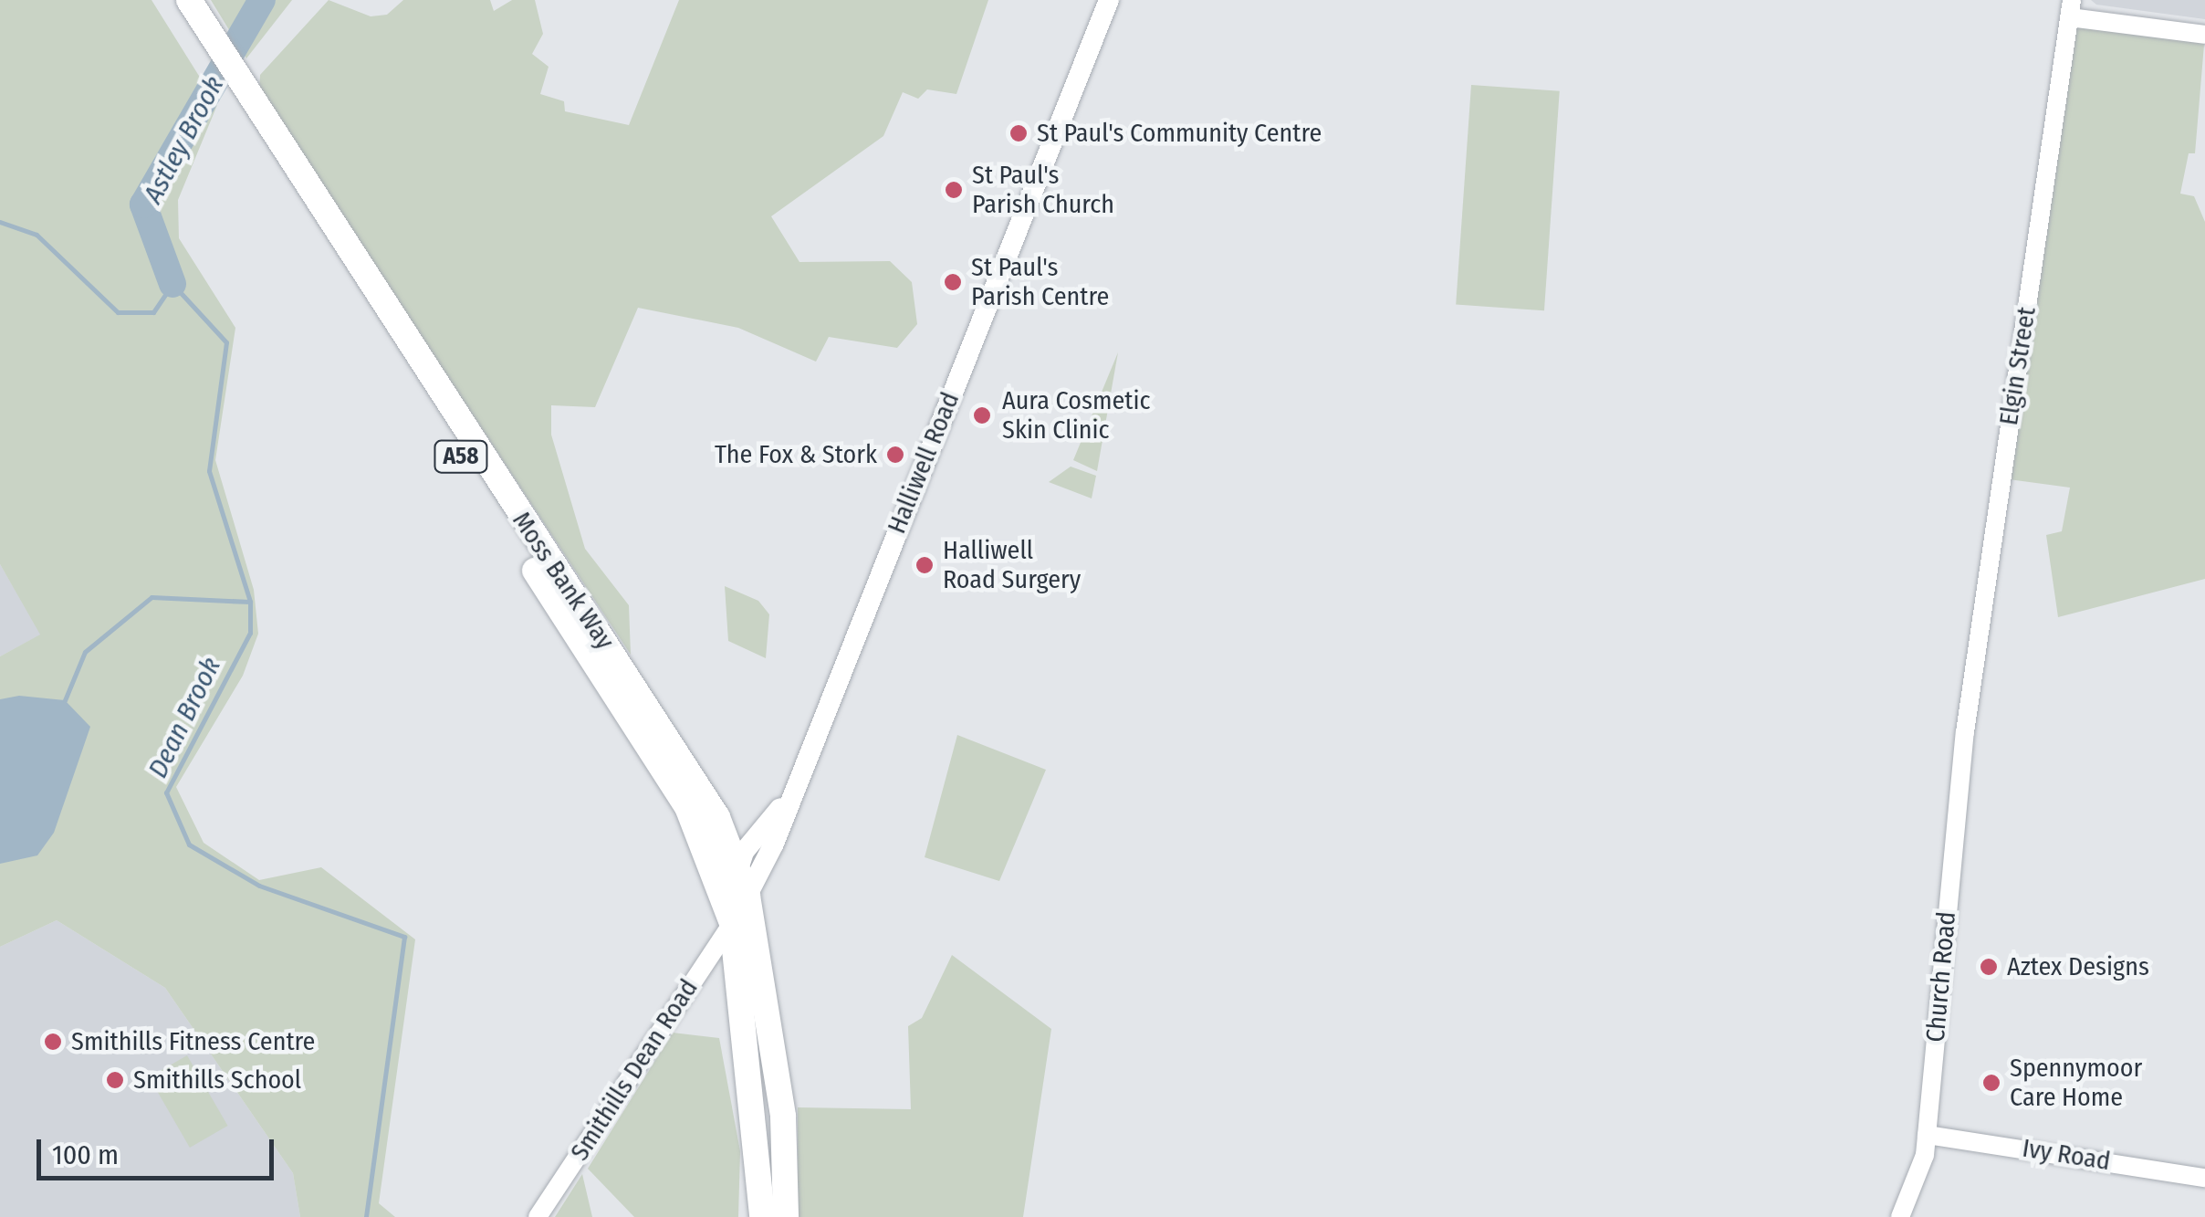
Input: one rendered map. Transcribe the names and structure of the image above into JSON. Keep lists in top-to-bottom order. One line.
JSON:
{"streets":{"highway":["A58","Moss Bank Way"],"main road":["Halliwell Road"],"street":["Elgin Street","Church Road","Smithills Dean Road","Ivy Road"]},"crossings":[["Elgin Street","Church Road"],["Halliwell Road","Moss Bank Way"],["Halliwell Road","Smithills Dean Road"],["Moss Bank Way","Smithills Dean Road"],["Church Road","Ivy Road"]],"water":["Astley Brook","Dean Brook"],"places":["St Paul's Community Centre","St Paul's Parish Church","St Paul's Parish Centre","Aura Cosmetic Skin Clinic","The Fox & Stork","Halliwell Road Surgery","Aztex Designs","Smithills Fitness Centre","Smithills School","Spennymoor Care Home"],"scale_bar":"100 m"}
